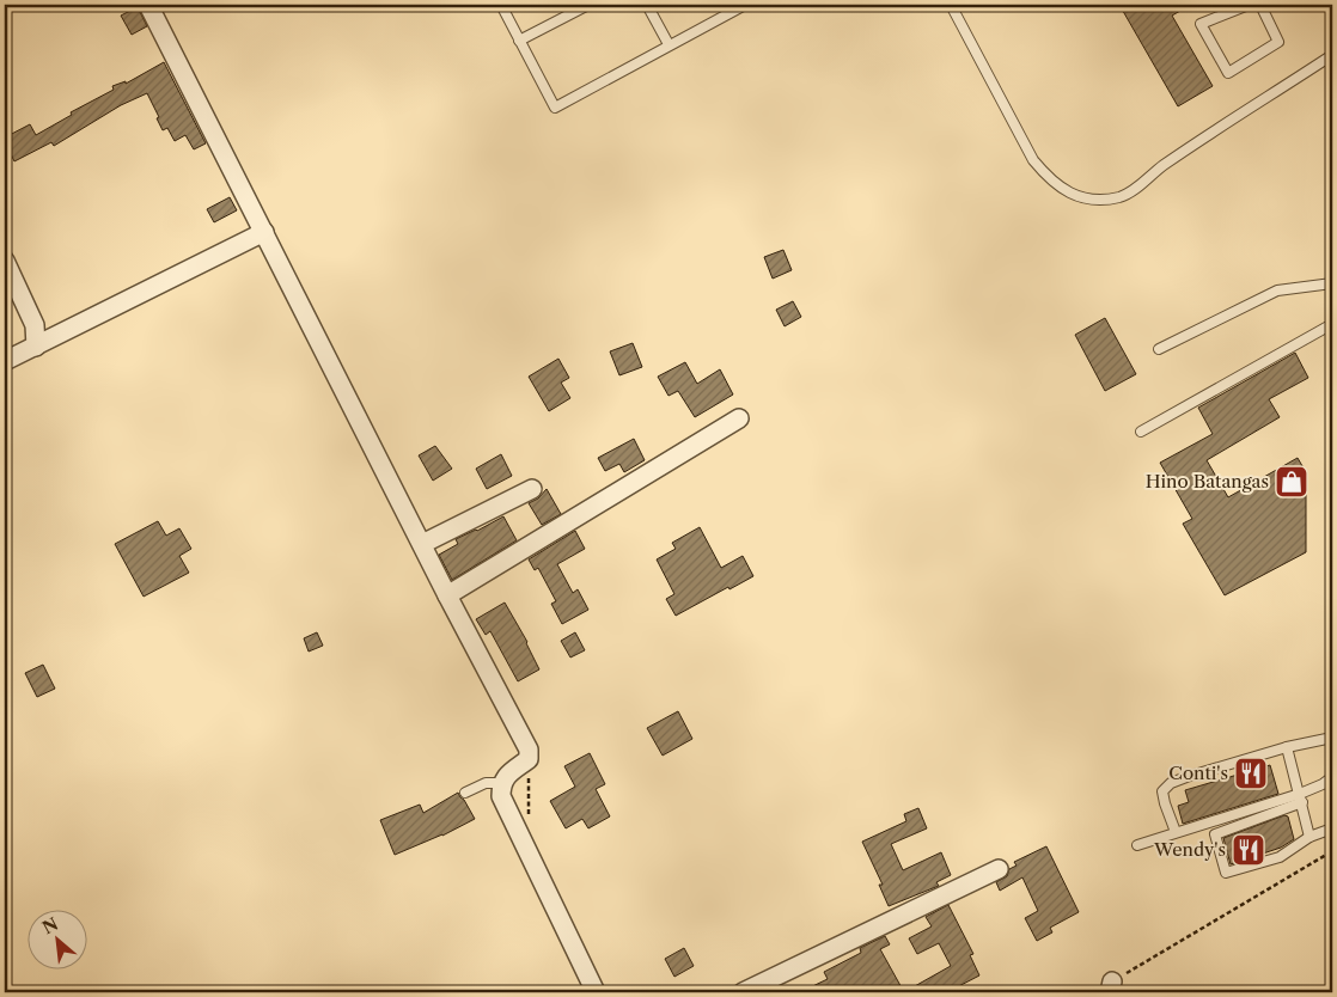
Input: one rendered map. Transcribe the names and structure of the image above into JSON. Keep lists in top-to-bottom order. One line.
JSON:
{"places":{"shop":["Hino Batangas"],"restaurant":["Conti's","Wendy's"]},"north":"top left"}
